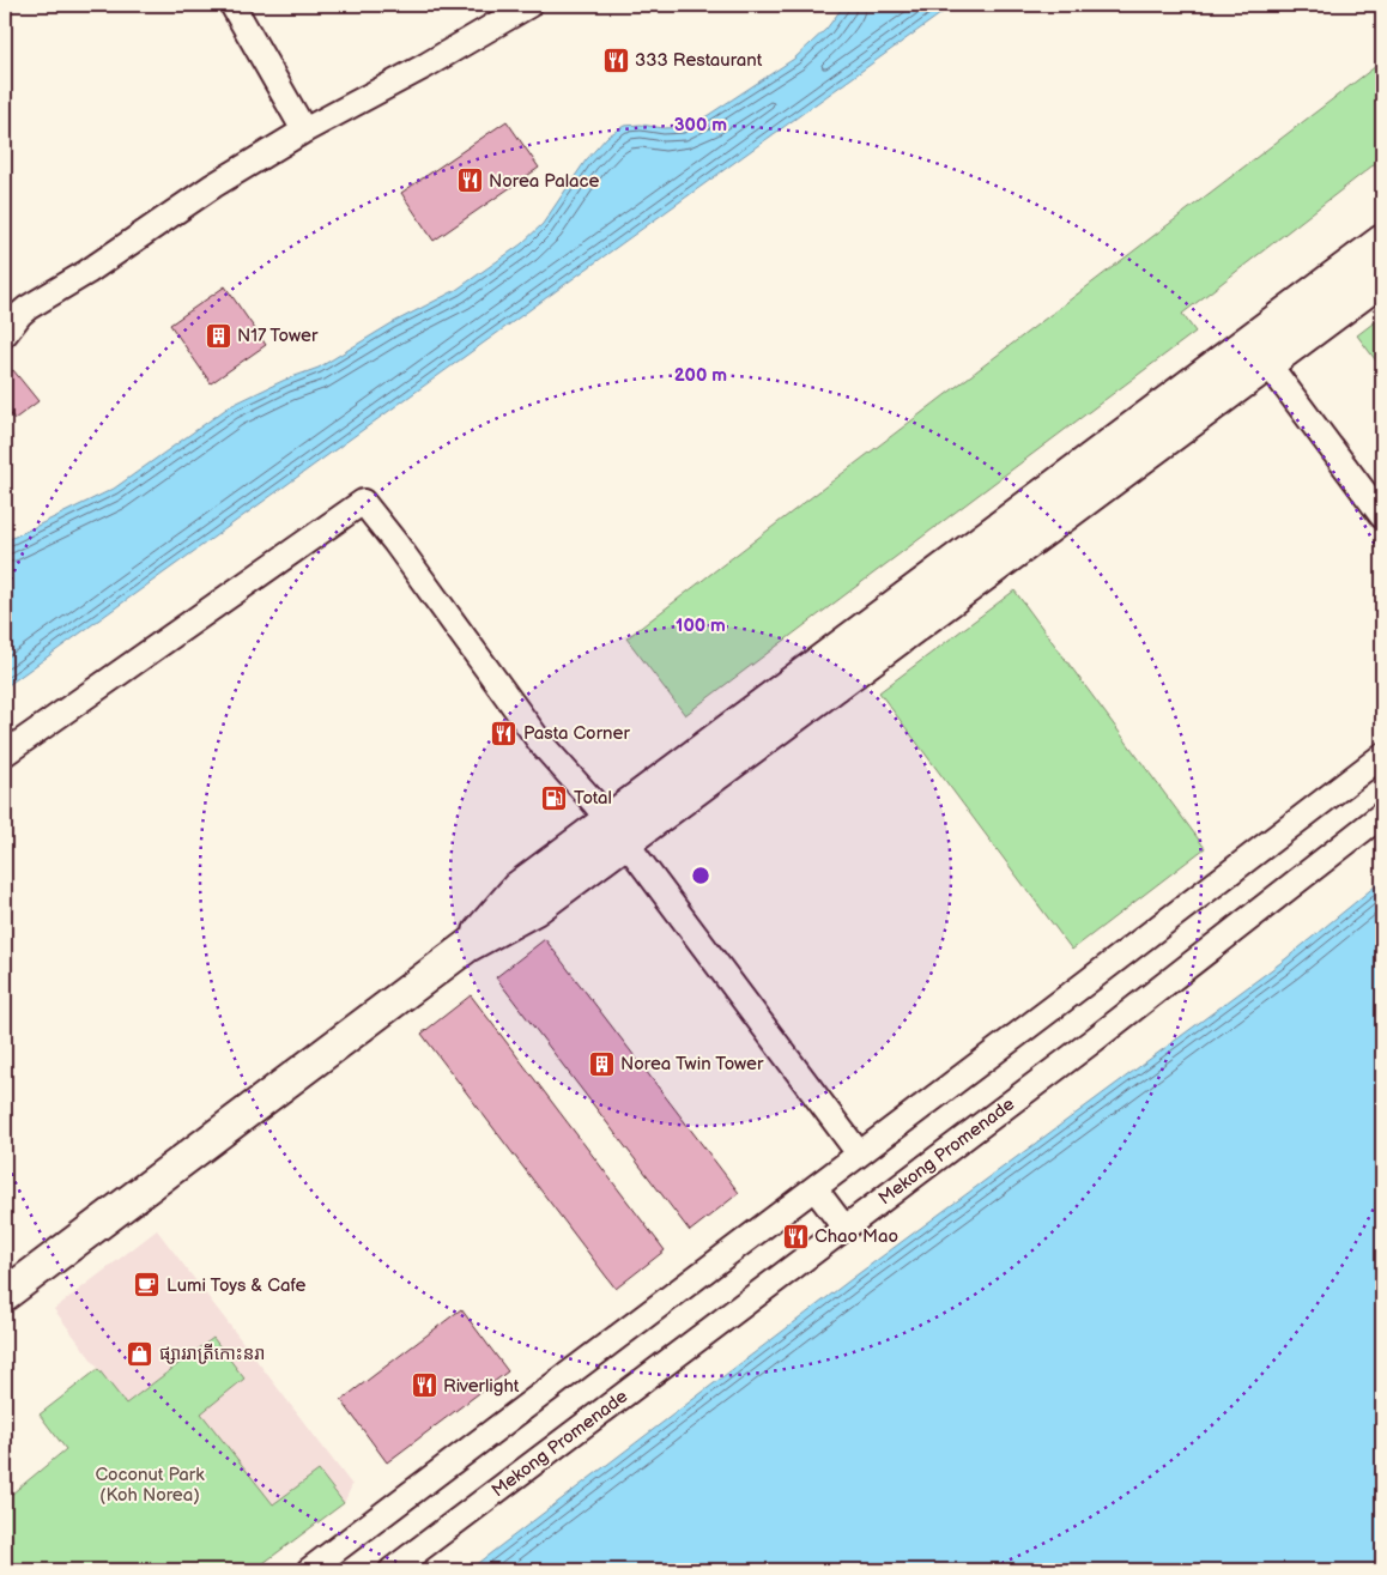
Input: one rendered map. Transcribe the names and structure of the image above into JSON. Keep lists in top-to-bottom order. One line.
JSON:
{"streets":{"street":["Mekong Promenade"]},"parks":["Coconut Park (Koh Norea)"],"places":{"restaurant":["333 Restaurant","Norea Palace","Pasta Corner","Chao Mao","Riverlight"],"building":["N17 Tower","Norea Twin Tower"],"fuel station":["Total"],"cafe":["Lumi Toys & Cafe"],"shop":["ផ្សាររាត្រីកោះនរា"]},"rings":["300 m","200 m","100 m"]}
